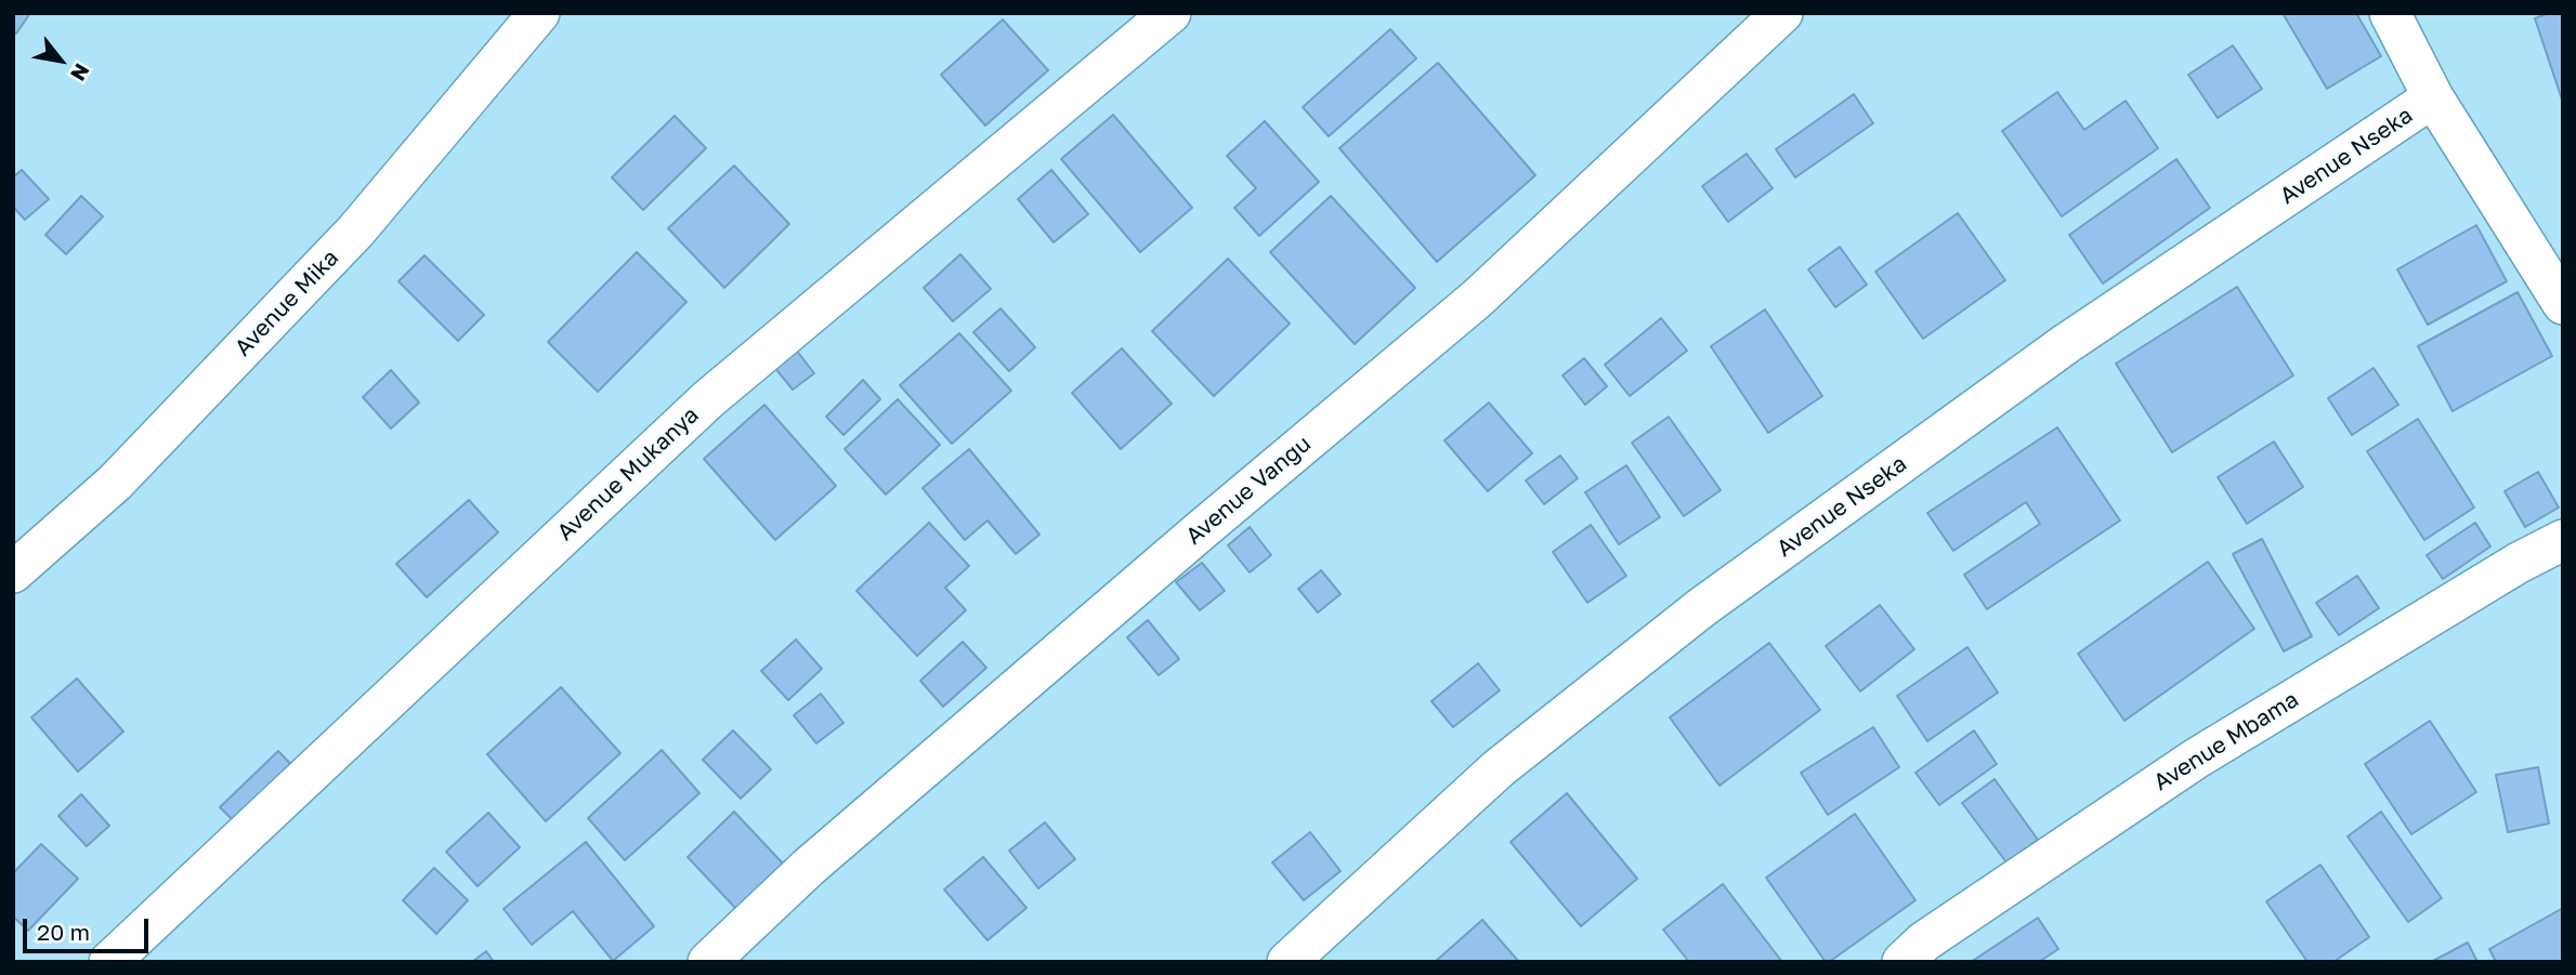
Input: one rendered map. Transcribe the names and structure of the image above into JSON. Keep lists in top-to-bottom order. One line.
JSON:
{"streets":{"street":["Avenue Nseka","Avenue Mika","Avenue Mukanya","Avenue Vangu","Avenue Mbama"]},"scale_bar":"20 m","north":"bottom right"}
